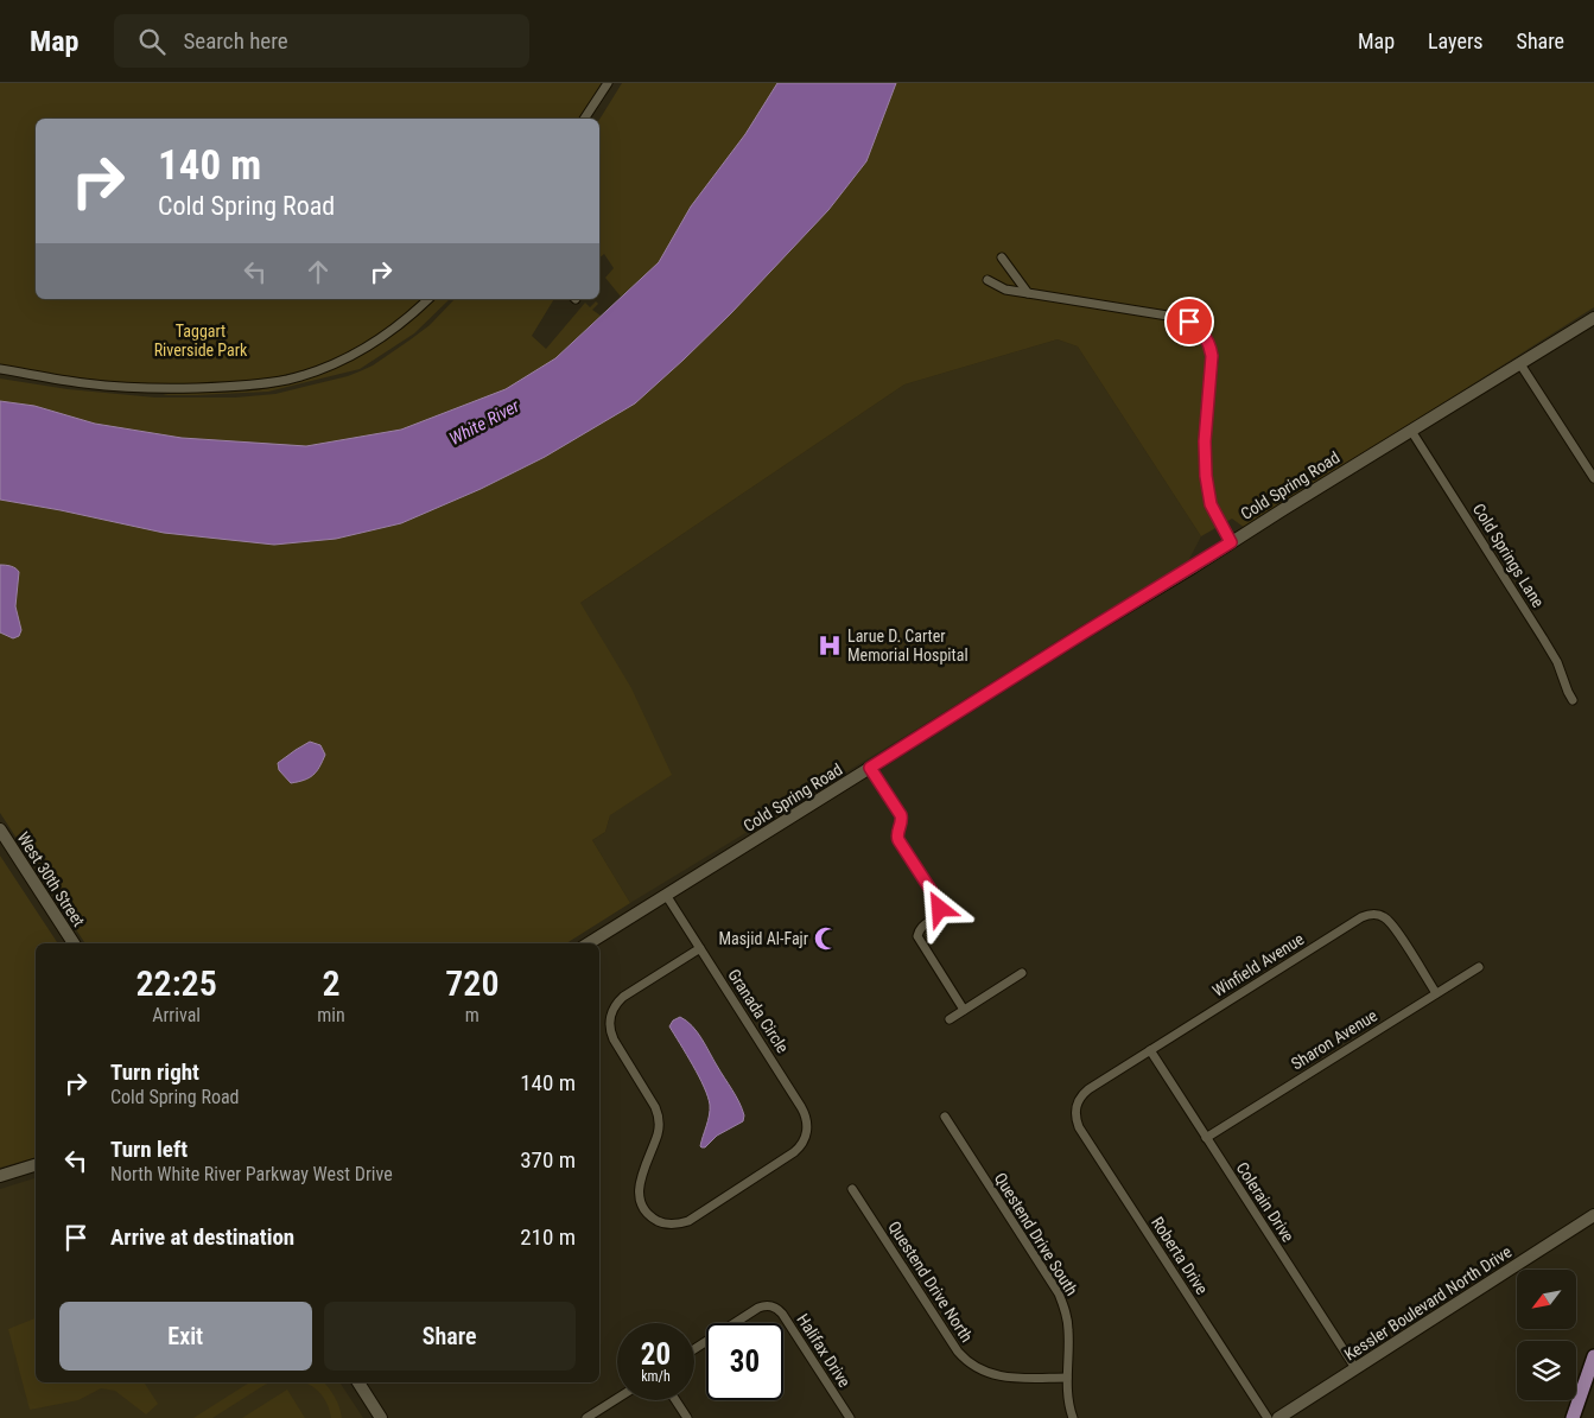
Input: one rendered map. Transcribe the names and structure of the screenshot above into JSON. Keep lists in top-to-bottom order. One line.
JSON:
{"streets":{"street":["Cold Spring Road","Cold Springs Lane","West 30th Street","Winfield Avenue","Granada Circle","Sharon Avenue","Colerain Drive","Questend Drive South","Roberta Drive","Questend Drive North","Kessler Boulevard North Drive","Halifax Drive"]},"crossings":[["Cold Spring Road","Cold Springs Lane"],["Cold Spring Road","Granada Circle"],["Winfield Avenue","Sharon Avenue"],["Winfield Avenue","Colerain Drive"],["Winfield Avenue","Roberta Drive"],["Sharon Avenue","Colerain Drive"],["Colerain Drive","Kessler Boulevard North Drive"],["Questend Drive South","Questend Drive North"]],"water":["White River"],"parks":["Taggart Riverside Park"],"places":{"hospital":["Larue D. Carter Memorial Hospital"],"mosque":["Masjid Al-Fajr"]},"north":"bottom left","page":{"header":"Map","search":"Search here","nav":["Map","Layers","Share"],"turn":["140 m","Cold Spring Road"],"eta":["22:25","Arrival","2","min","720","m"],"list":[{"name":"Turn right","note":"Cold Spring Road","value":"140 m"},{"name":"Turn left","note":"North White River Parkway West Drive","value":"370 m"},{"name":"Arrive at destination","value":"210 m"}],"buttons":["Exit","Share"],"speed":"20 km/h","limit":"30"}}
